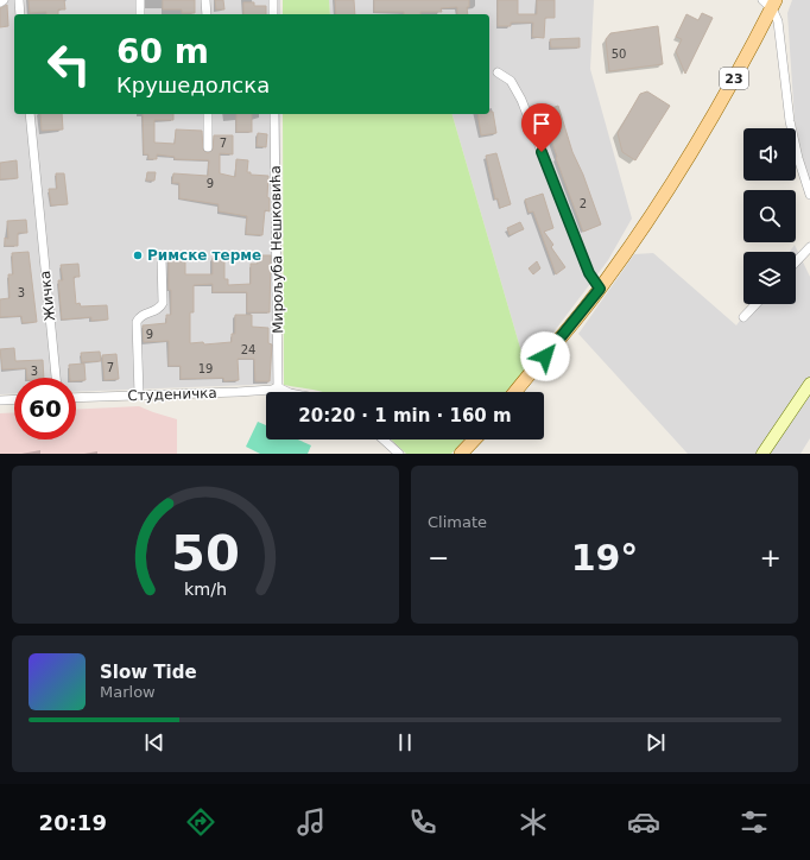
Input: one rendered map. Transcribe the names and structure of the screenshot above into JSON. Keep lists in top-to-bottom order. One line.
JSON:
{"streets":{"main road":["23"],"street":["Мирољуба Нешковића","Жичка","Студеничка"]},"crossings":[["Мирољуба Нешковића","Студеничка"]],"places":["Римске терме"],"house_numbers":["50","7","9","2","3","9","24","7","19","3"],"page":{"turn":["60 m","Крушедолска"],"limit":"60","trip":"20:20 · 1 min · 160 m","tile":"Climate","heat":["−","19°","+"],"song":["Slow Tide","Marlow"],"tabs":"20:19","gauge":["50","km/h"]}}
